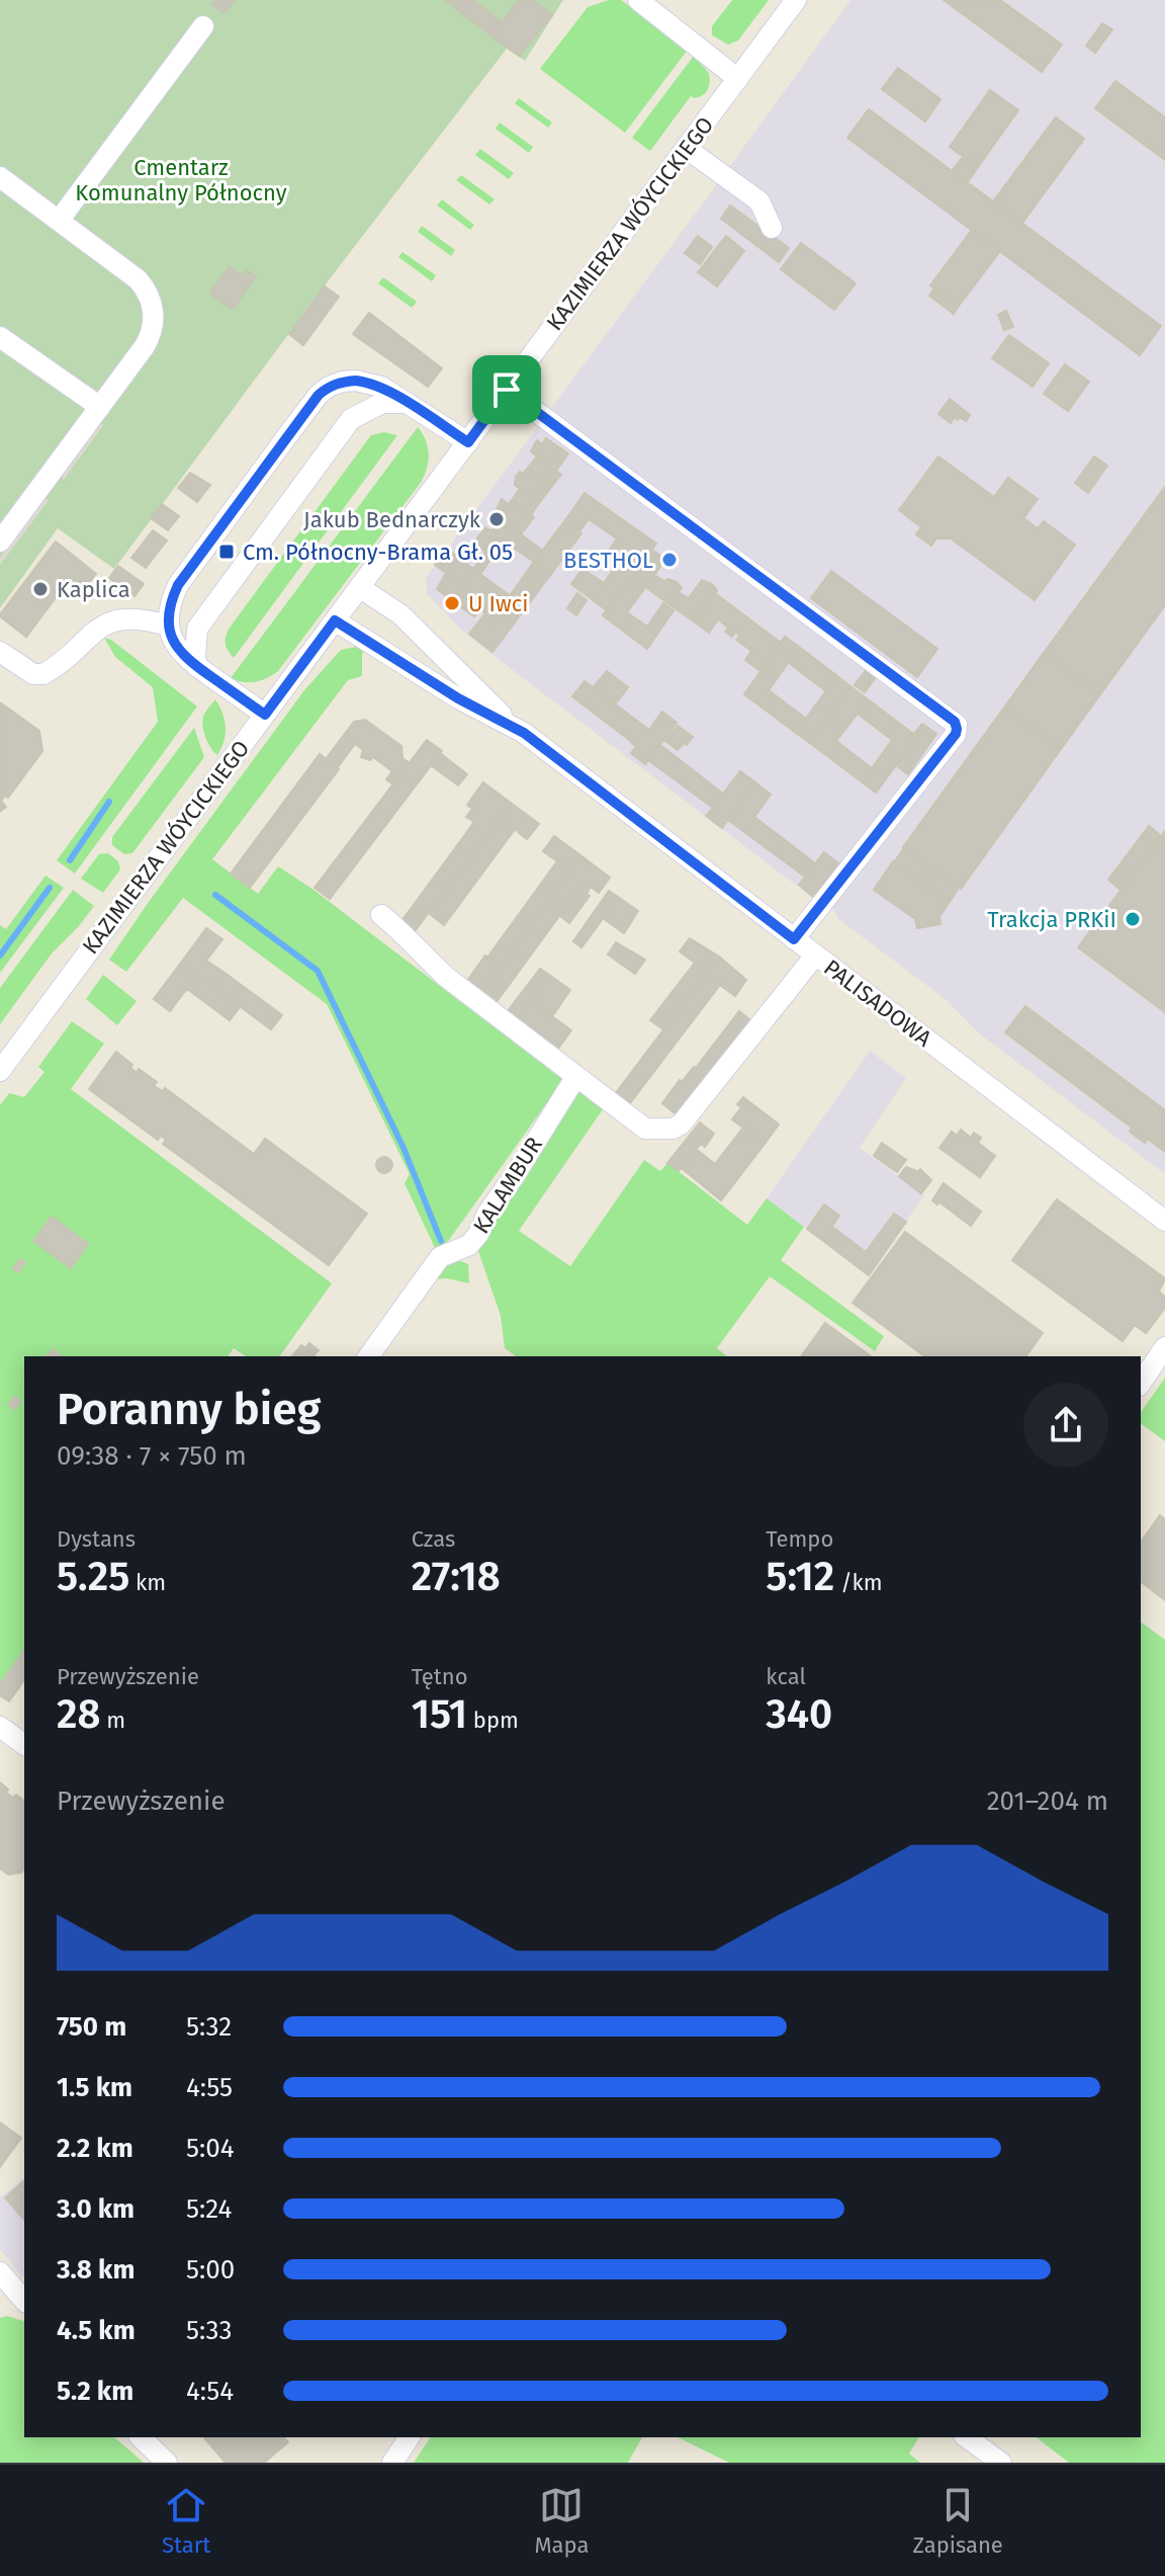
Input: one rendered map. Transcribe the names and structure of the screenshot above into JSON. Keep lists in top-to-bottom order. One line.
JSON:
{"streets":{"street":["KAZIMIERZA WÓYCICKIEGO","PALISADOWA","KALAMBUR"]},"crossings":[["KAZIMIERZA WÓYCICKIEGO","PALISADOWA"]],"parks":["Cmentarz Komunalny Północny"],"places":{"other":["Jakub Bednarczyk","BESTHOL","Kaplica","U Iwci","Trakcja PRKiI"],"transit":["Cm. Północny-Brama Gł. 05"]},"page":{"heading":["Poranny bieg","09:38 · 7 × 750 m"],"stats":[["Dystans","5.25 km"],["Czas","27:18"],["Tempo","5:12 /km"],["Przewyższenie","28 m"],["Tętno","151 bpm"],["kcal","340"]],"chart":["Przewyższenie","201–204 m"],"list":[{"name":"750 m","note":"5:32"},{"name":"1.5 km","note":"4:55"},{"name":"2.2 km","note":"5:04"},{"name":"3.0 km","note":"5:24"},{"name":"3.8 km","note":"5:00"},{"name":"4.5 km","note":"5:33"},{"name":"5.2 km","note":"4:54"}],"tabs":["Start","Mapa","Zapisane"]}}
